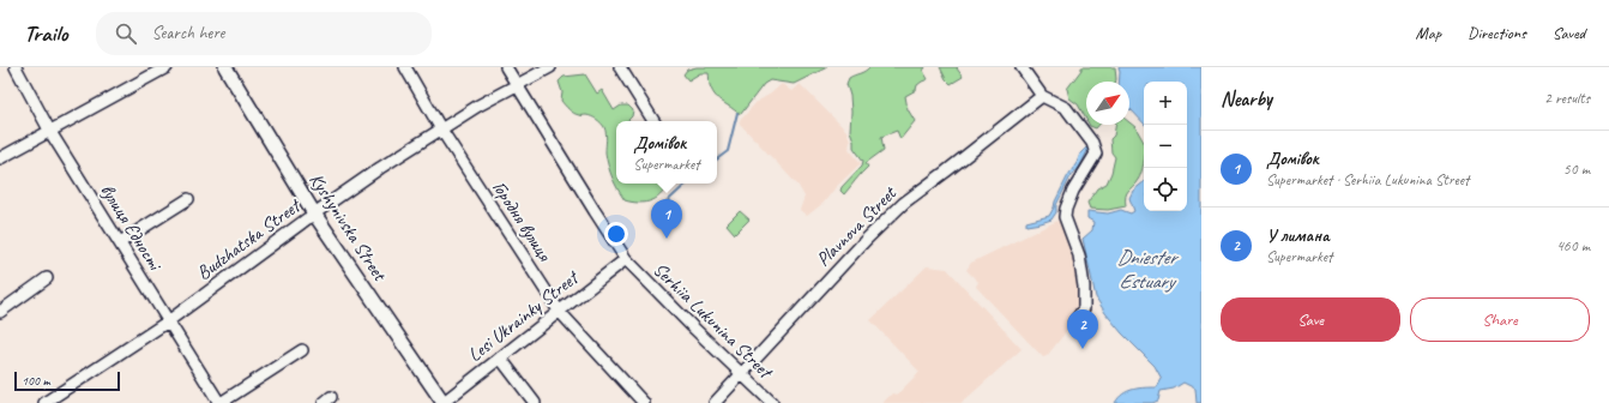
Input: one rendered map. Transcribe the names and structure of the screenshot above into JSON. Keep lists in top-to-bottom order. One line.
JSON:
{"streets":{"main road":["Kyshynivska Street"],"street":["Городня вулиця","вулиця Єдності","Plavnova Street","Budzhatska Street","Lesi Ukrainky Street","Serhiia Lukunina Street"]},"crossings":[["Городня вулиця","Budzhatska Street"],["Городня вулиця","Lesi Ukrainky Street"],["вулиця Єдності","Budzhatska Street"],["Kyshynivska Street","Budzhatska Street"],["Kyshynivska Street","Lesi Ukrainky Street"],["Plavnova Street","Serhiia Lukunina Street"],["Budzhatska Street","Serhiia Lukunina Street"],["Lesi Ukrainky Street","Serhiia Lukunina Street"]],"water":["Dniester Estuary"],"scale_bar":"100 m","north":"top right","page":{"header":"Trailo","search":"Search here","nav":["Map","Directions","Saved"],"heading":["Nearby","2 results"],"map_buttons":["+","−"],"popup":["Домівок","Supermarket"],"list":[{"mark":"1","name":"Домівок","note":"Supermarket · Serhiia Lukunina Street","value":"50 m"},{"mark":"2","name":"У лимана","note":"Supermarket","value":"460 m"}],"pins":["1","2"],"buttons":["Save","Share"],"scale":"100 m"}}
